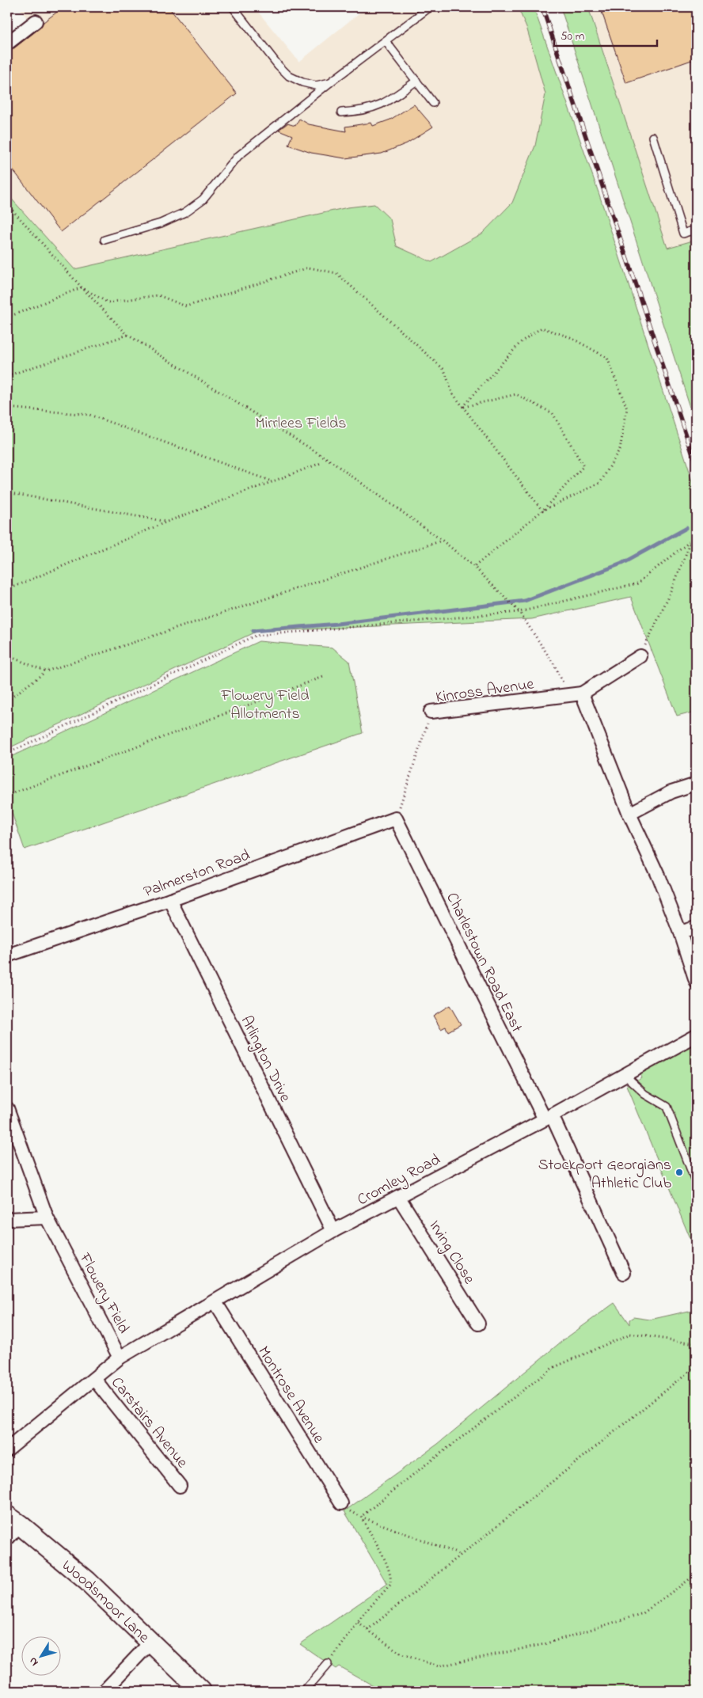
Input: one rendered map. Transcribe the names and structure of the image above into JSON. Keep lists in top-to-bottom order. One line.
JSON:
{"streets":{"street":["Kinross Avenue","Palmerston Road","Charlestown Road East","Arlington Drive","Cromley Road","Irving Close","Flowery Field","Montrose Avenue","Carstairs Avenue","Woodsmoor Lane"]},"crossings":[["Kinross Avenue","Palmerston Road"],["Kinross Avenue","Charlestown Road East"],["Palmerston Road","Charlestown Road East"],["Palmerston Road","Arlington Drive"],["Charlestown Road East","Cromley Road"],["Arlington Drive","Cromley Road"],["Cromley Road","Irving Close"],["Cromley Road","Flowery Field"],["Cromley Road","Montrose Avenue"],["Flowery Field","Carstairs Avenue"]],"parks":["Mirrlees Fields","Flowery Field Allotments"],"places":["Stockport Georgians Athletic Club"],"scale_bar":"50 m","north":"bottom left"}
